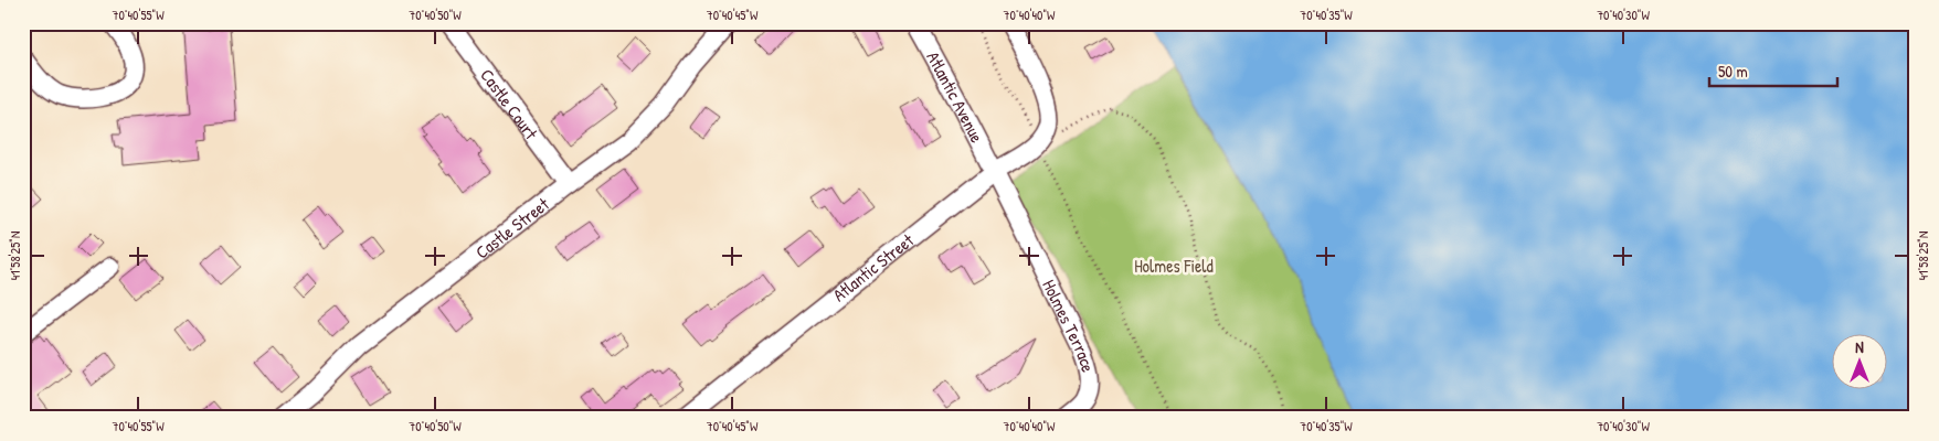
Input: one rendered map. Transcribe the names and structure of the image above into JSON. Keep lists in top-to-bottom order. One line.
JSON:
{"streets":{"street":["Atlantic Avenue","Castle Court","Castle Street","Atlantic Street","Holmes Terrace"]},"crossings":[["Atlantic Avenue","Atlantic Street"],["Atlantic Avenue","Holmes Terrace"],["Castle Court","Castle Street"],["Atlantic Street","Holmes Terrace"]],"parks":["Holmes Field"],"scale_bar":"50 m","north":"top","coordinates":["70°40'55\"W","70°40'50\"W","70°40'45\"W","70°40'40\"W","70°40'35\"W","70°40'30\"W","41°58'25\"N"]}
